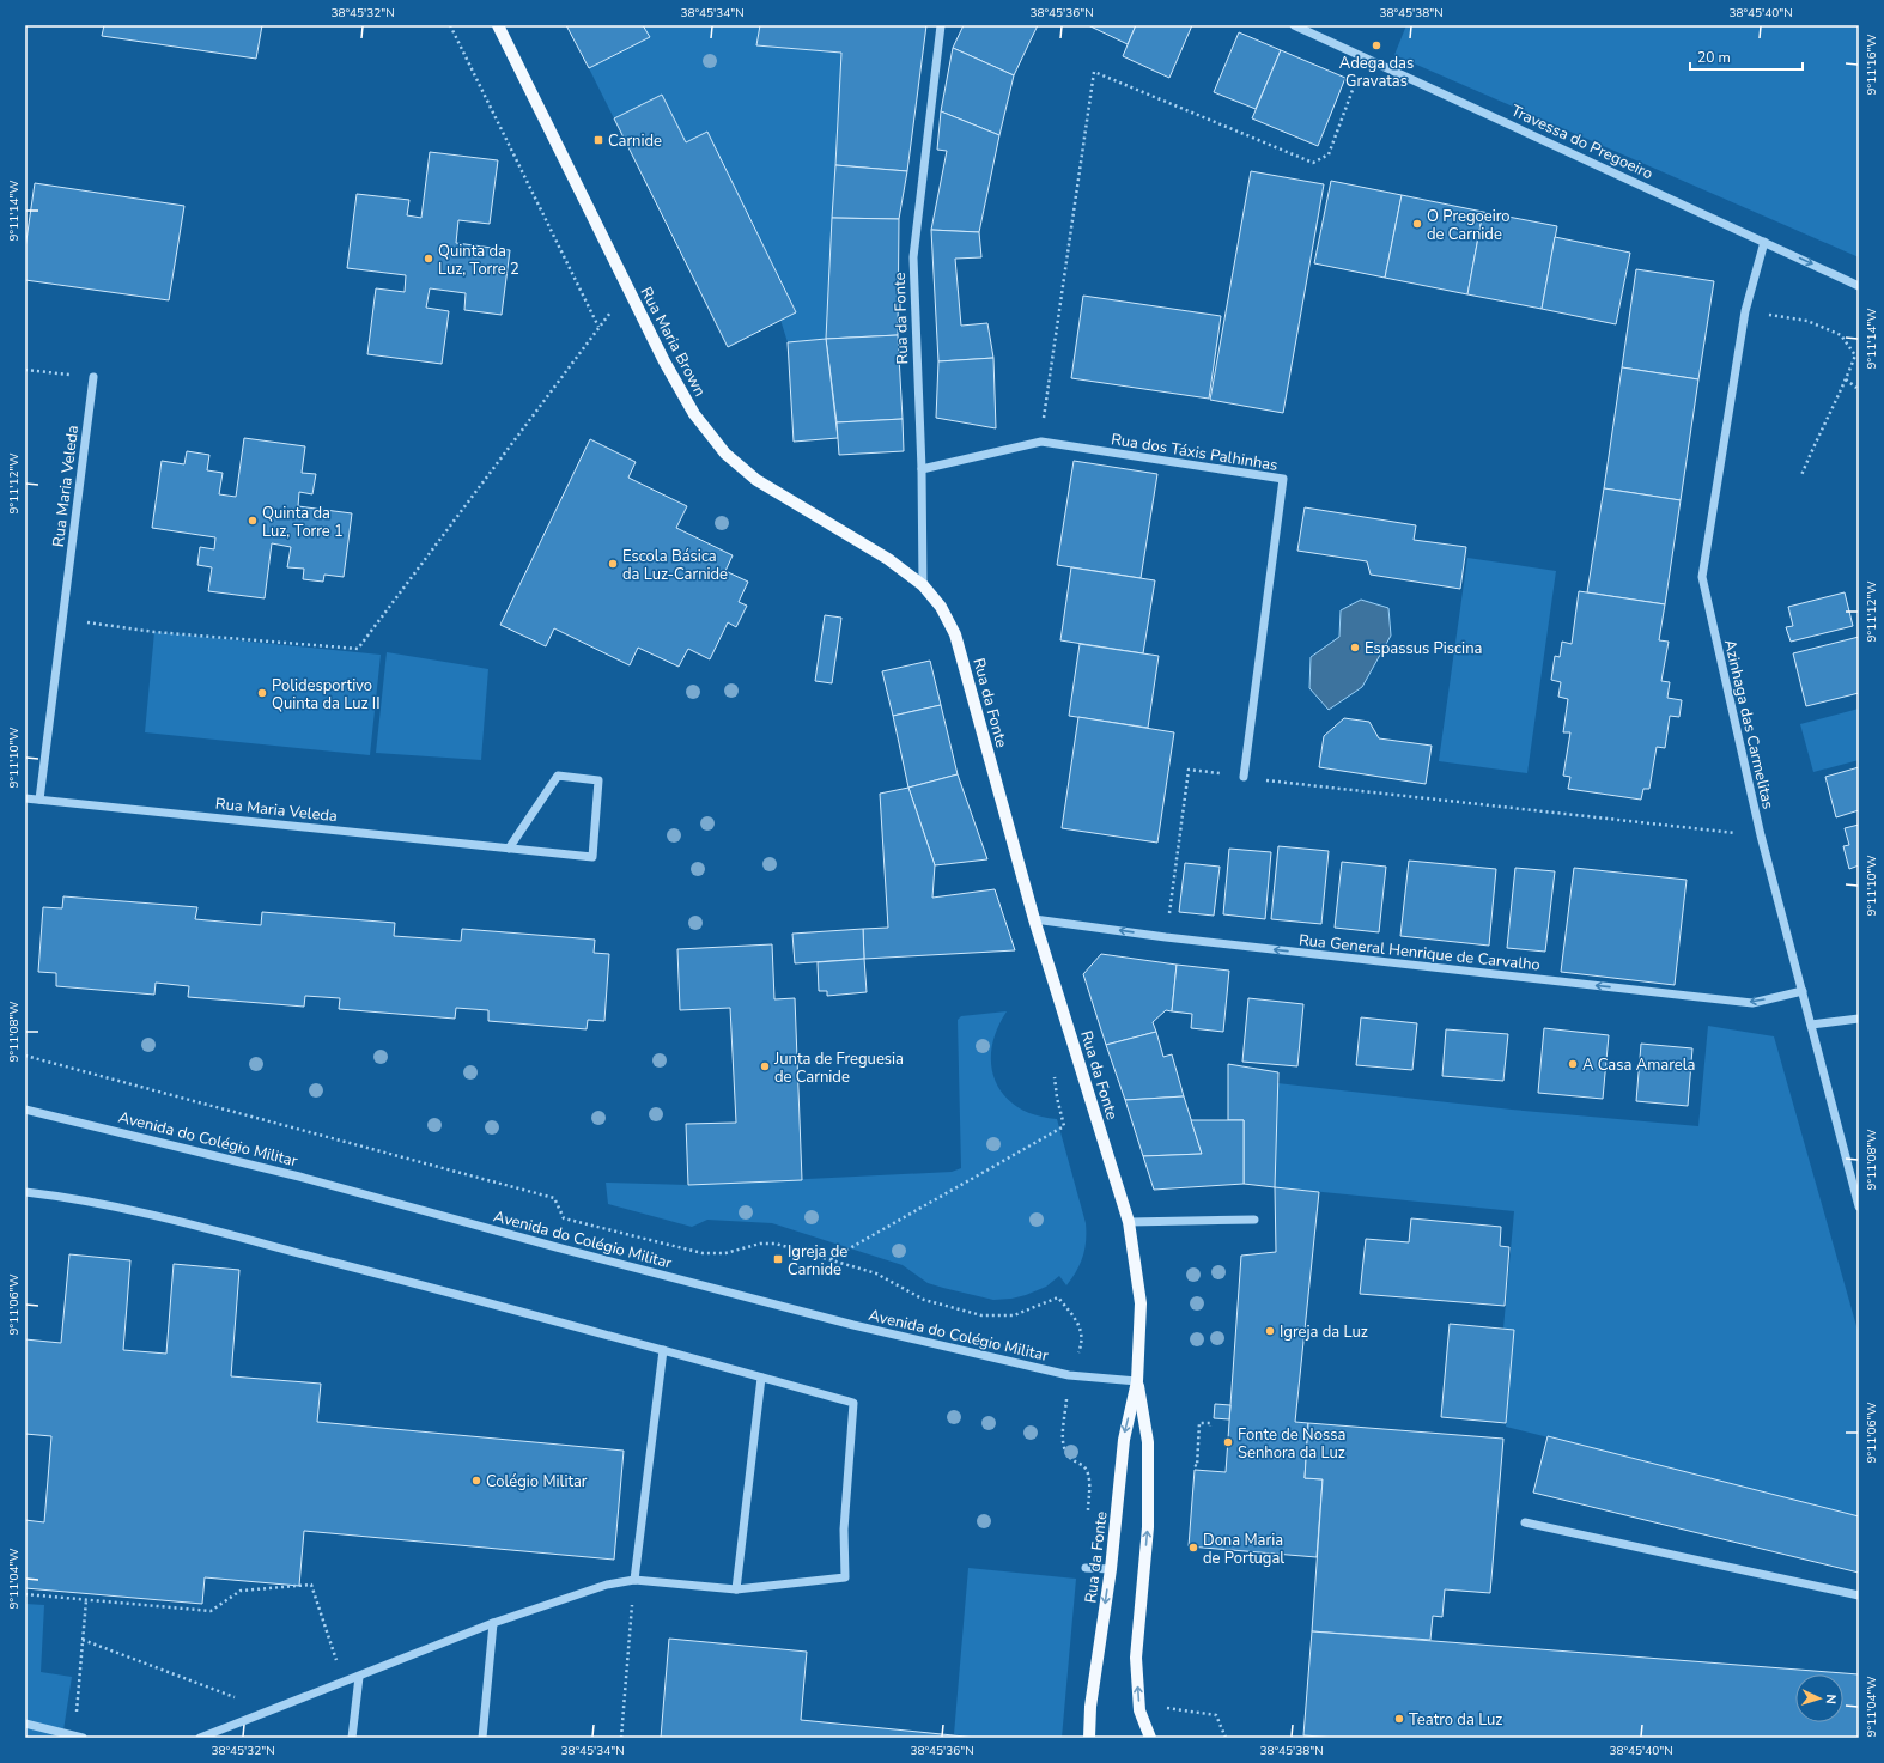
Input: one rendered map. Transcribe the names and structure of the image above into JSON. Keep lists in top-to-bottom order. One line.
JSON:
{"streets":{"main road":["Rua da Fonte","Rua Maria Brown"],"street":["Travessa do Pregoeiro","Rua dos Táxis Palhinhas","Rua Maria Veleda","Azinhaga das Carmelitas","Rua General Henrique de Carvalho","Avenida do Colégio Militar"]},"crossings":[["Travessa do Pregoeiro","Azinhaga das Carmelitas"],["Rua da Fonte","Rua Maria Brown"],["Rua da Fonte","Rua dos Táxis Palhinhas"],["Rua da Fonte","Rua General Henrique de Carvalho"],["Rua da Fonte","Avenida do Colégio Militar"],["Azinhaga das Carmelitas","Rua General Henrique de Carvalho"]],"one_way":["Rua General Henrique de Carvalho"],"places":{"other":["Adega das Gravatas","O Pregoeiro de Carnide","Quinta da Luz, Torre 2","Quinta da Luz, Torre 1","Escola Básica da Luz-Carnide","Espassus Piscina","Polidesportivo Quinta da Luz II","A Casa Amarela","Junta de Freguesia de Carnide","Igreja da Luz","Fonte de Nossa Senhora da Luz","Colégio Militar","Dona Maria de Portugal","Teatro da Luz"],"transit":["Carnide","Igreja de Carnide"]},"scale_bar":"20 m","north":"right","coordinates":["38°45'32\"N","38°45'34\"N","38°45'36\"N","38°45'38\"N","38°45'40\"N","9°11'16\"W","9°11'14\"W","9°11'12\"W","9°11'10\"W","9°11'08\"W","9°11'06\"W","9°11'04\"W"]}
